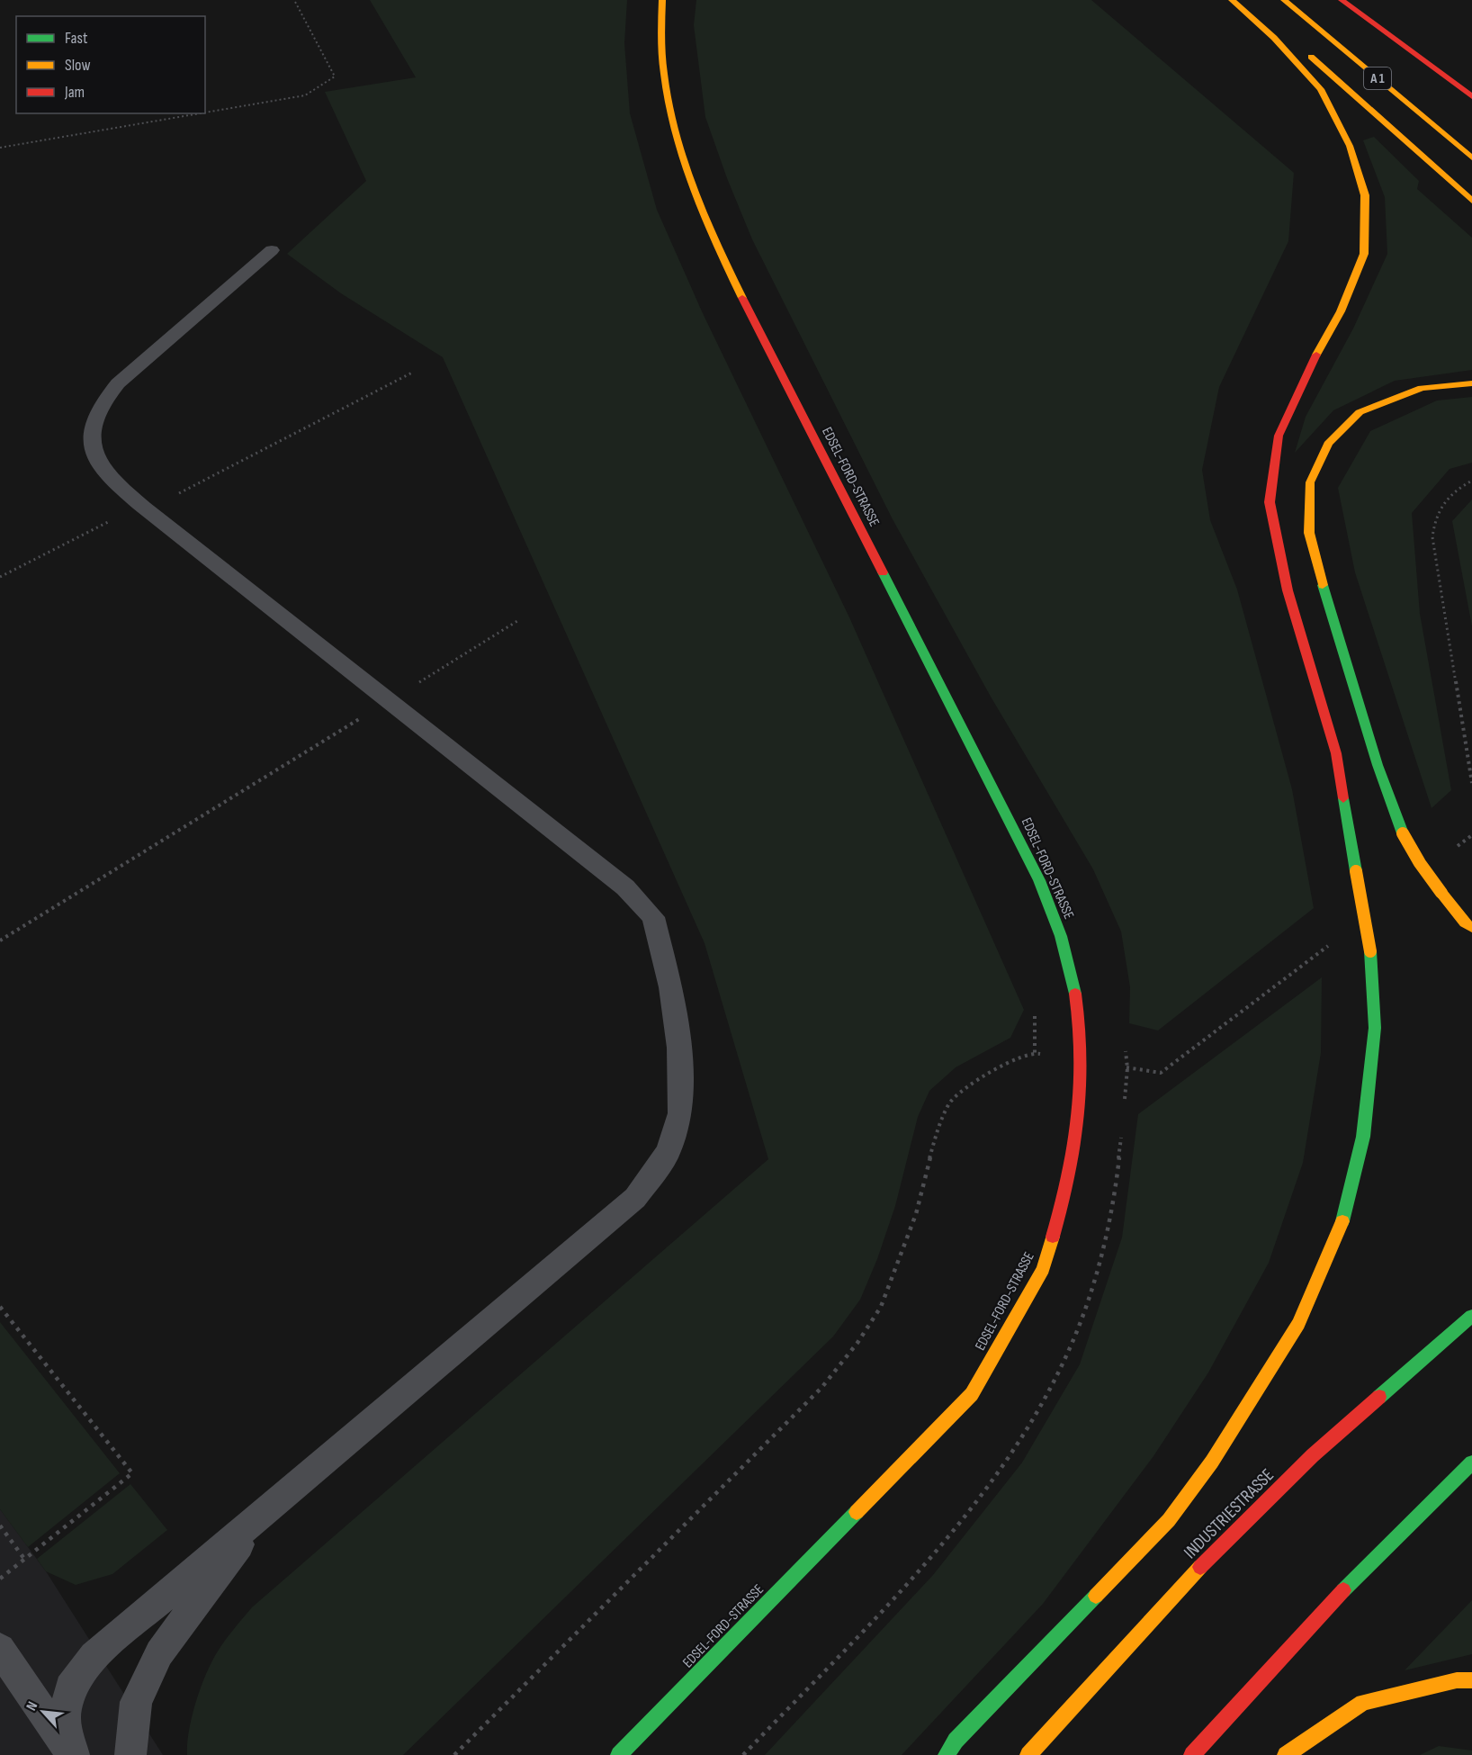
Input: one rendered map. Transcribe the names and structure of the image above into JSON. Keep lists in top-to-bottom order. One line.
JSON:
{"streets":{"main road":["A 1","EDSEL-FORD-STRASSE","INDUSTRIESTRASSE"]},"legend":["Fast","Slow","Jam"],"north":"top left"}
